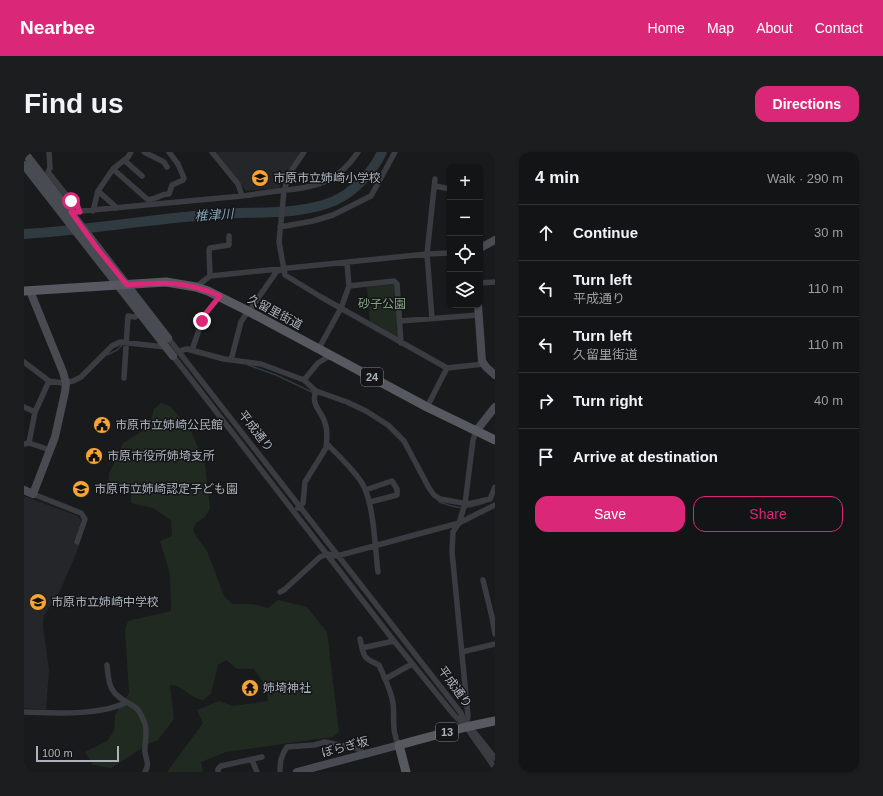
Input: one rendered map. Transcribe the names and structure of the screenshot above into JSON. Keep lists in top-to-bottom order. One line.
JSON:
{"streets":{"main road":["久留里街道","24","13"],"street":["平成通り","ぼらぎ坂"]},"crossings":[["久留里街道","平成通り"],["平成通り","13"],["13","ぼらぎ坂"]],"water":["椎津川"],"parks":["砂子公園"],"places":{"school or university":["市原市立姉崎小学校","市原市立姉崎認定子ども園","市原市立姉崎中学校"],"public building":["市原市立姉崎公民館","市原市役所姉埼支所"],"temple":["姉埼神社"]},"scale_bar":"100 m","page":{"header":"Nearbee","nav":["Home","Map","About","Contact"],"buttons":["Directions",["Save","Share"]],"title":"Find us","heading":["4 min","Walk · 290 m"],"map_buttons":["+","−"],"list":[["Continue","30 m"],["Turn left","平成通り","110 m"],["Turn left","久留里街道","110 m"],["Turn right","40 m"],"Arrive at destination"],"scale":"100 m"}}
